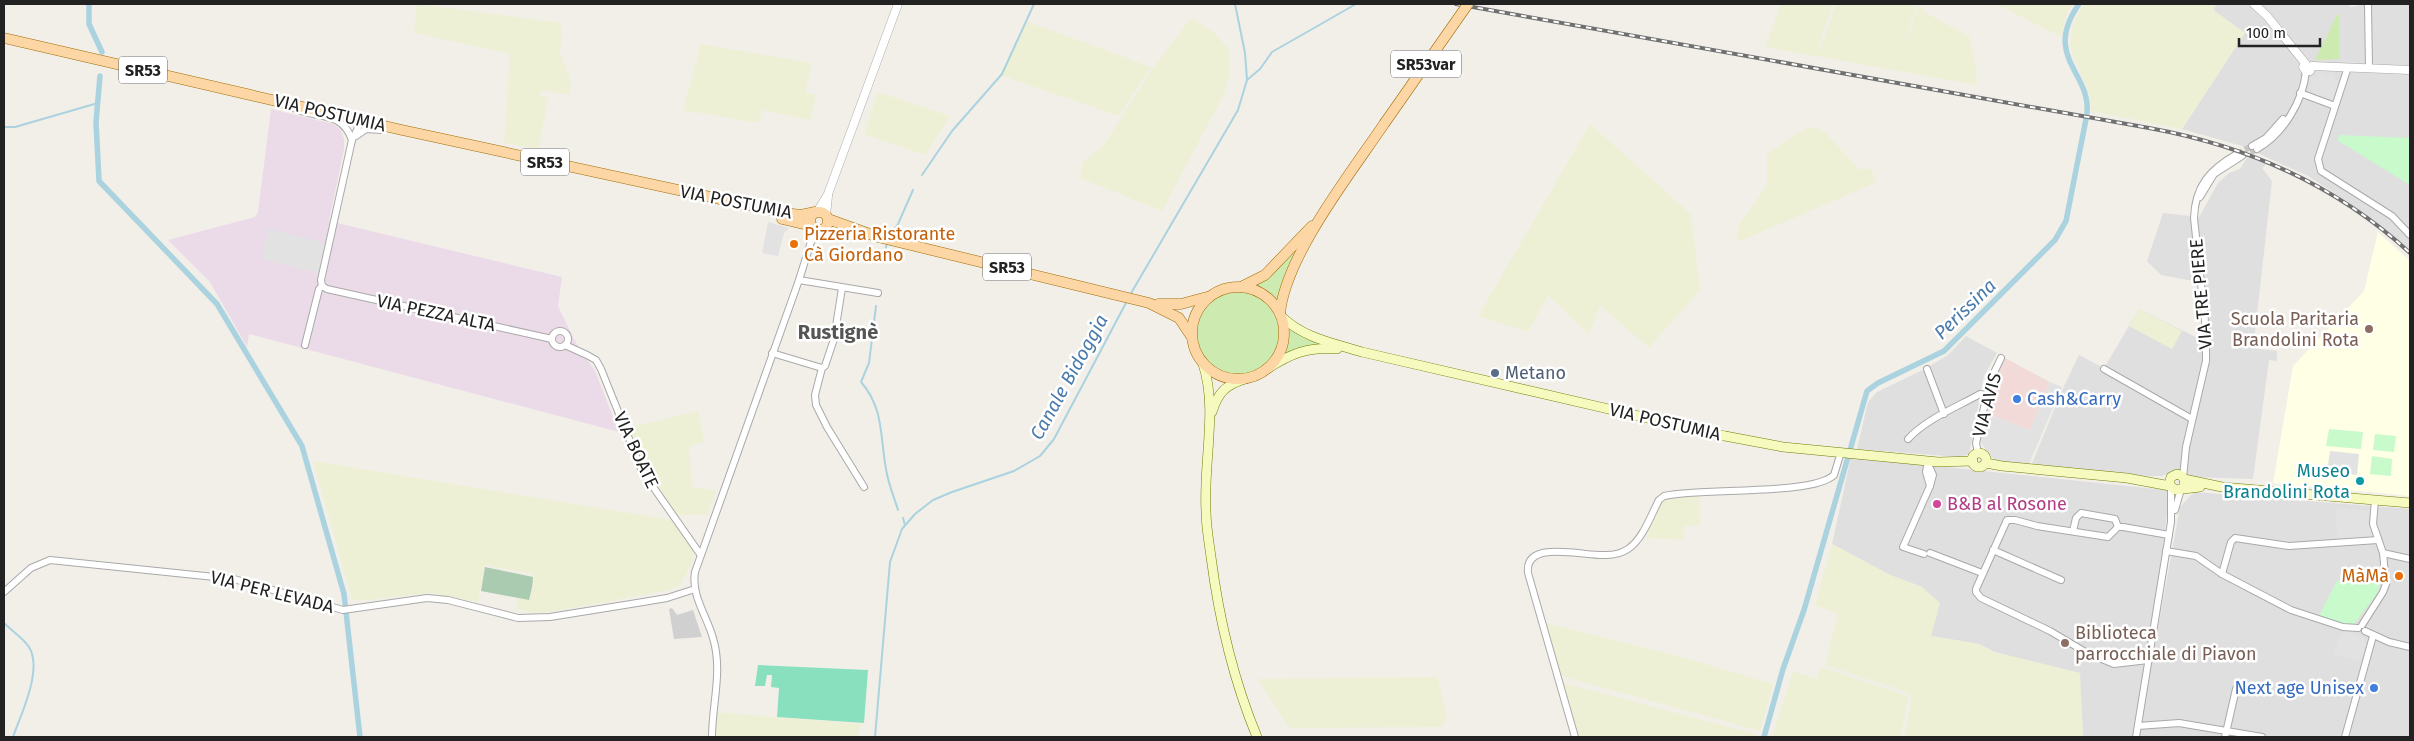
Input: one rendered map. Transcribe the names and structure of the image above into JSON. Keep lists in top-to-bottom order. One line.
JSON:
{"streets":{"main road":["SR53var","SR53","VIA POSTUMIA"],"street":["VIA TRE PIERE","VIA PEZZA ALTA","VIA AVIS","VIA BOATE","VIA PER LEVADA"]},"crossings":[["SR53var","SR53"],["SR53var","VIA POSTUMIA"],["SR53","VIA POSTUMIA"],["VIA POSTUMIA","VIA AVIS"],["VIA PEZZA ALTA","VIA BOATE"]],"districts":["Rustignè"],"water":["Perissina","Canale Bidoggia"],"places":["Pizzeria Ristorante Cà Giordano","Scuola Paritaria Brandolini Rota","Metano","Cash&Carry","Museo Brandolini Rota","B&B al Rosone","MàMà","Biblioteca parrocchiale di Piavon","Next age Unisex"],"scale_bar":"100 m"}
